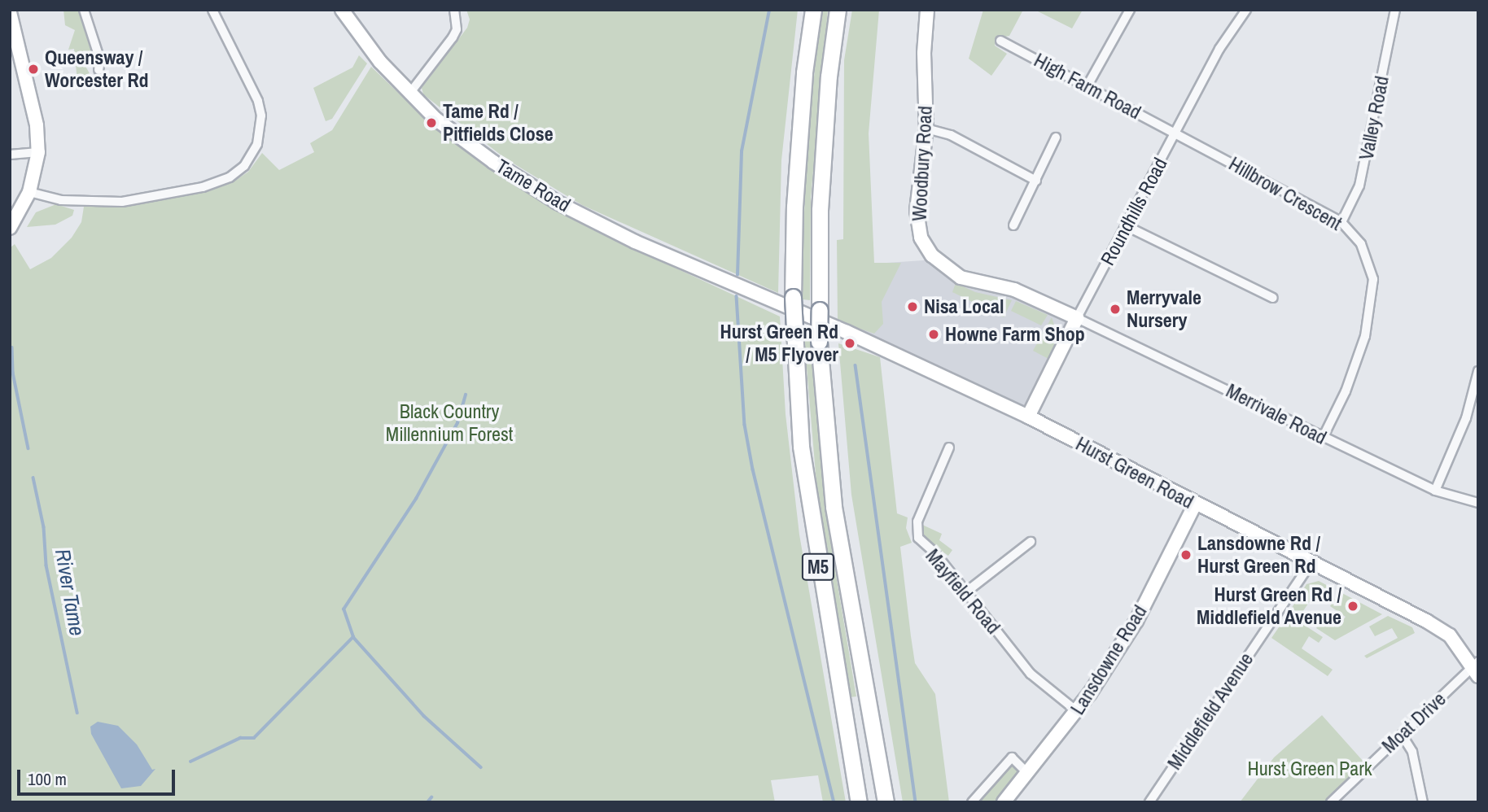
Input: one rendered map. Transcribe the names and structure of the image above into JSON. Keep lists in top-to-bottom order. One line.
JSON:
{"streets":{"highway":["M5"],"street":["High Farm Road","Valley Road","Woodbury Road","Tame Road","Hillbrow Crescent","Roundhills Road","Merrivale Road","Hurst Green Road","Mayfield Road","Lansdowne Road","Middlefield Avenue","Moat Drive"]},"crossings":[["High Farm Road","Hillbrow Crescent"],["High Farm Road","Roundhills Road"],["Valley Road","Hillbrow Crescent"],["Woodbury Road","Roundhills Road"],["Woodbury Road","Merrivale Road"],["Tame Road","Hurst Green Road"],["Hillbrow Crescent","Roundhills Road"],["Hillbrow Crescent","Merrivale Road"],["Roundhills Road","Merrivale Road"],["Roundhills Road","Hurst Green Road"],["Hurst Green Road","Lansdowne Road"],["Hurst Green Road","Middlefield Avenue"],["Hurst Green Road","Moat Drive"],["Mayfield Road","Lansdowne Road"]],"water":["River Tame"],"parks":["Black Country Millennium Forest","Hurst Green Park"],"places":["Queensway / Worcester Rd","Tame Rd / Pitfields Close","Nisa Local","Merryvale Nursery","Howne Farm Shop","Hurst Green Rd / M5 Flyover","Lansdowne Rd / Hurst Green Rd","Hurst Green Rd / Middlefield Avenue"],"scale_bar":"100 m"}
